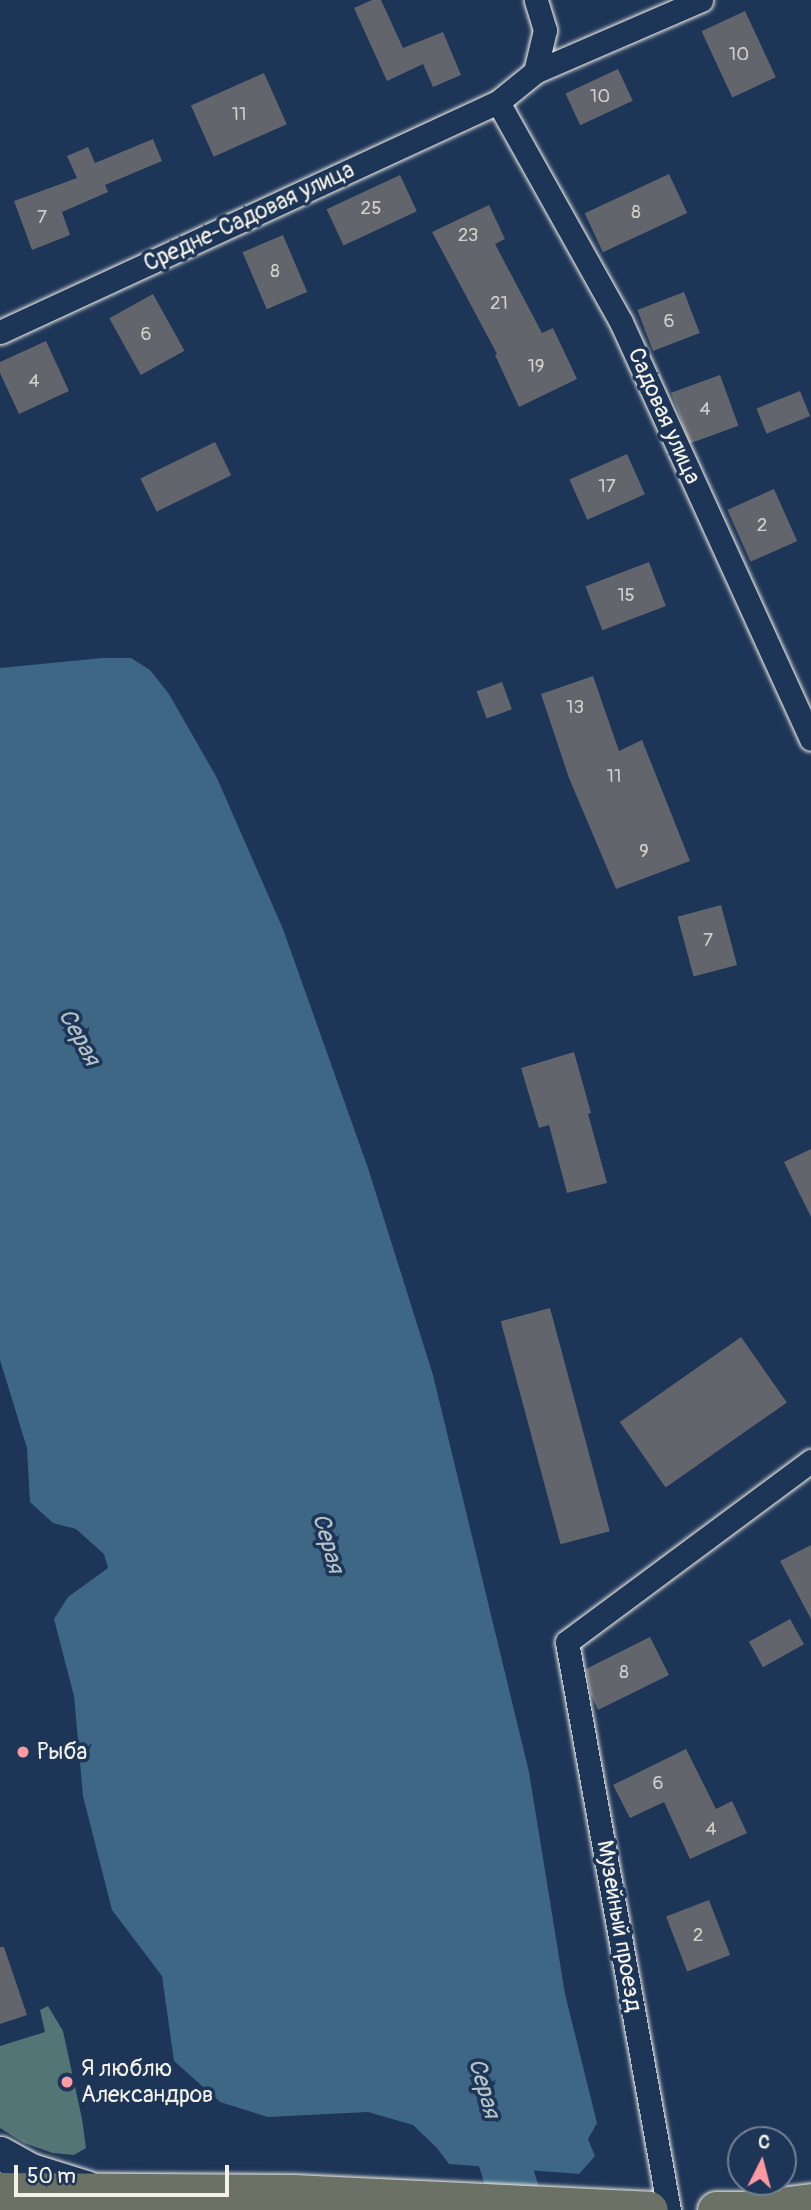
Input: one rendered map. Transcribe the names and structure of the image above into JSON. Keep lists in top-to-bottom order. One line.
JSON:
{"streets":{"street":["Средне-Садовая улица","Садовая улица","Музейный проезд"]},"crossings":[["Средне-Садовая улица","Садовая улица"]],"water":["Серая"],"places":["Рыба","Я люблю Александров"],"house_numbers":["10","10","11","25","8","7","23","8","21","6","6","19","4","4","17","2","15","13","11","9","7","8","6","4","2"],"scale_bar":"50 m","north":"top"}
